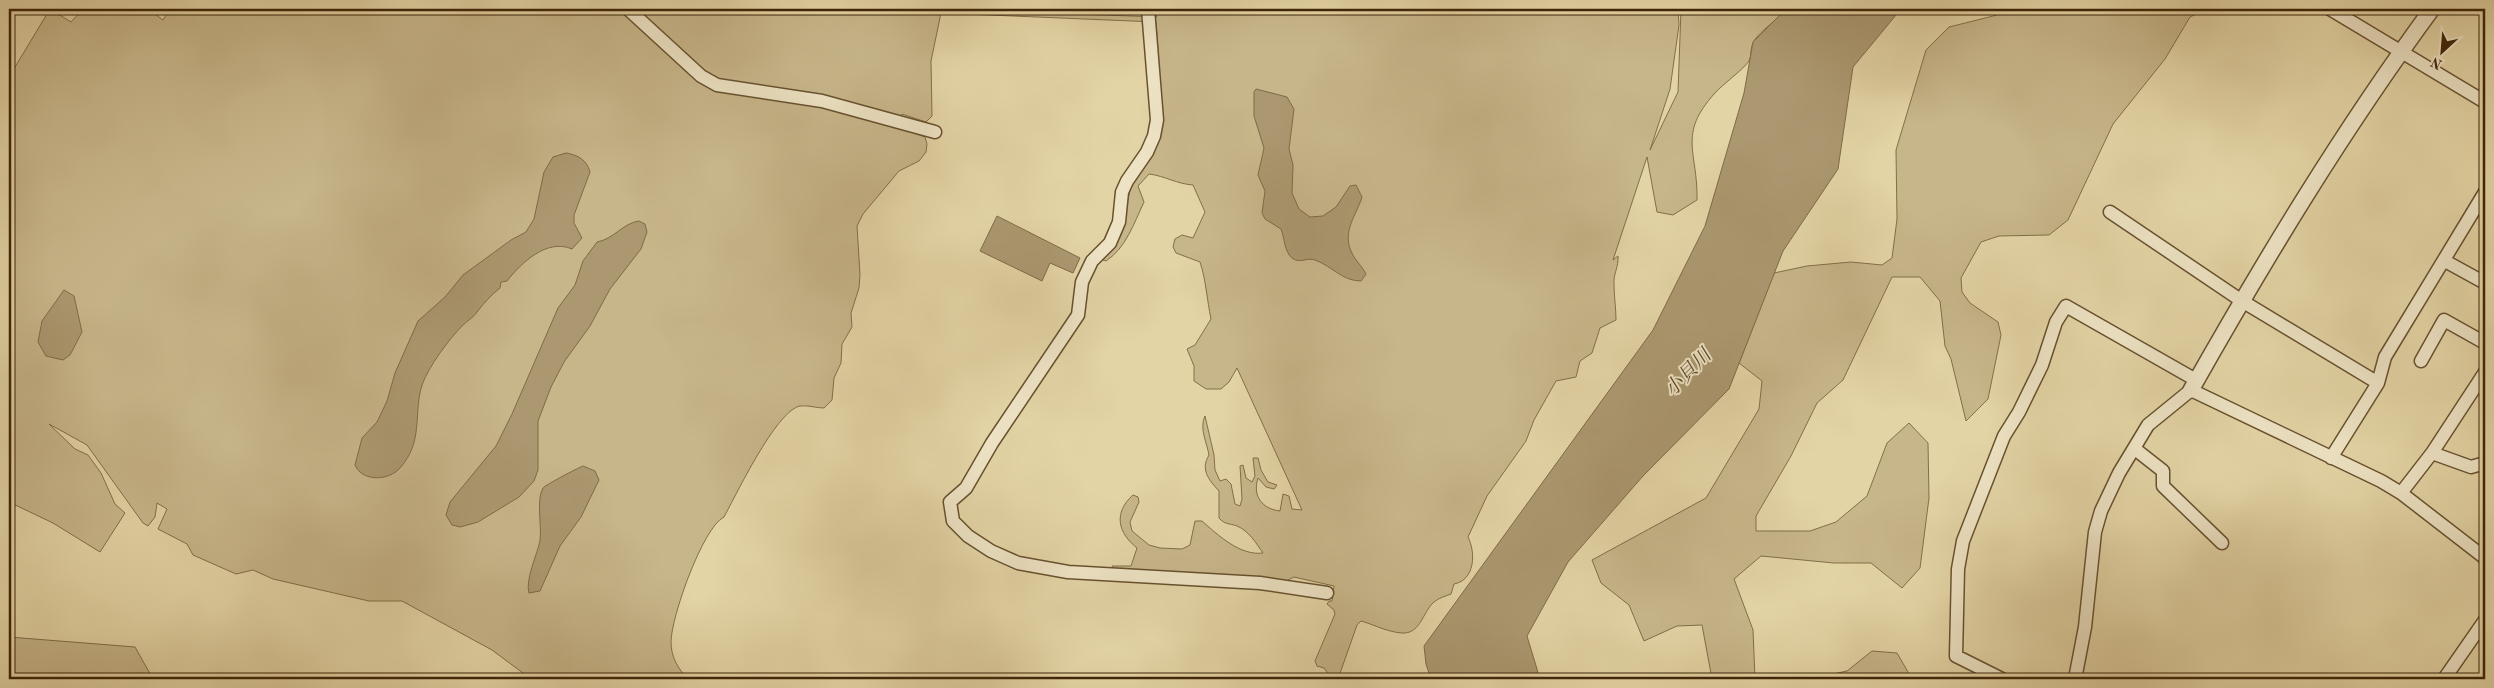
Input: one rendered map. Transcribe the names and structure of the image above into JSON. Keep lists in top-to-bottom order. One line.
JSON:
{"water":["小貝川"],"north":"bottom left"}
